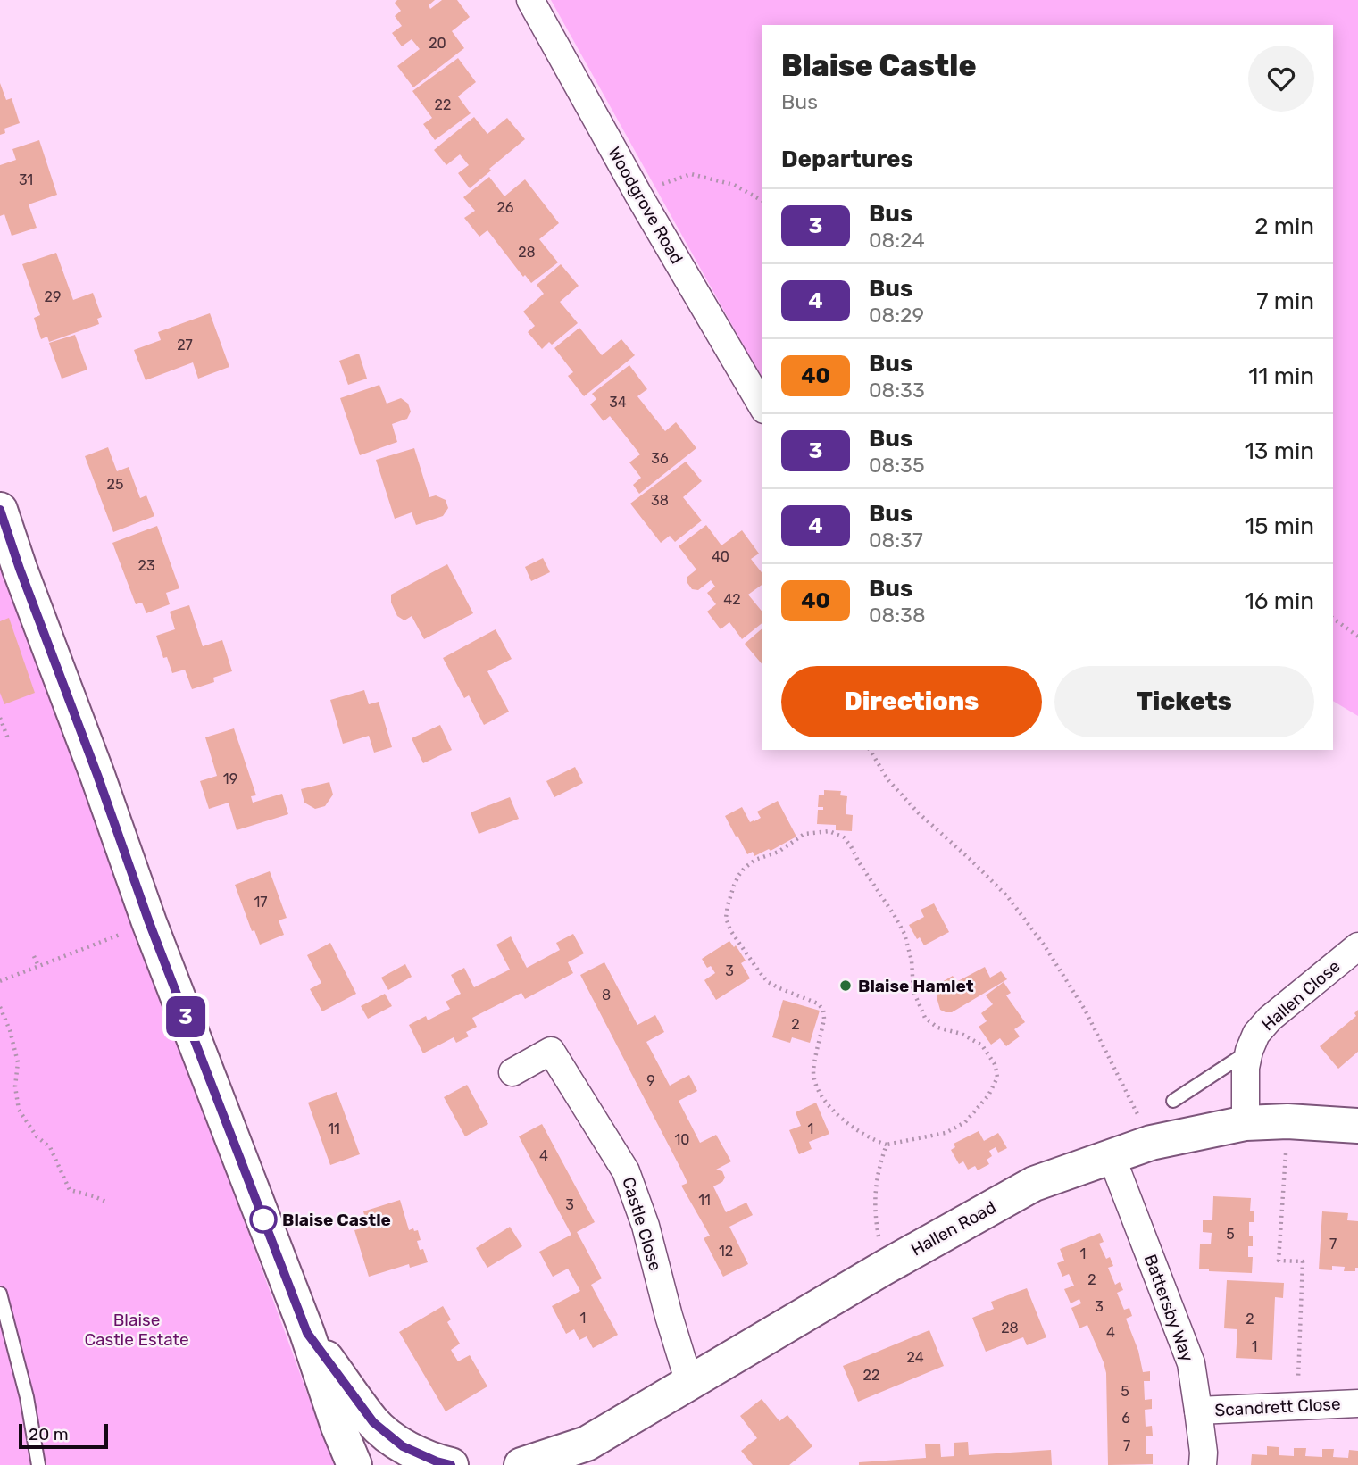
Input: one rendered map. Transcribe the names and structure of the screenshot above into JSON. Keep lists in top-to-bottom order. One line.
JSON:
{"streets":{"main road":["Hallen Road"],"street":["Woodgrove Road","Hallen Close","Castle Close","Battersby Way","Scandrett Close"]},"crossings":[["Hallen Close","Hallen Road"],["Castle Close","Hallen Road"],["Hallen Road","Battersby Way"],["Battersby Way","Scandrett Close"]],"parks":["Blaise Castle Estate"],"places":["Blaise Hamlet","Blaise Castle"],"lines":["bus line 3"],"house_numbers":["20","22","31","26","28","29","27","34","36","25","38","40","23","42","19","17","3","8","2","9","11","1","10","4","11","3","5","7","12","1","2","3","1","2","28","4","1","24","22","5","6","7"],"scale_bar":"20 m","page":{"on_map":"3","heading":[["Blaise Castle","Bus"],"Departures"],"list":[{"mark":"3","name":"Bus","note":"08:24","value":"2 min"},{"mark":"4","name":"Bus","note":"08:29","value":"7 min"},{"mark":"40","name":"Bus","note":"08:33","value":"11 min"},{"mark":"3","name":"Bus","note":"08:35","value":"13 min"},{"mark":"4","name":"Bus","note":"08:37","value":"15 min"},{"mark":"40","name":"Bus","note":"08:38","value":"16 min"}],"buttons":["Directions","Tickets"],"scale":"20 m"}}
